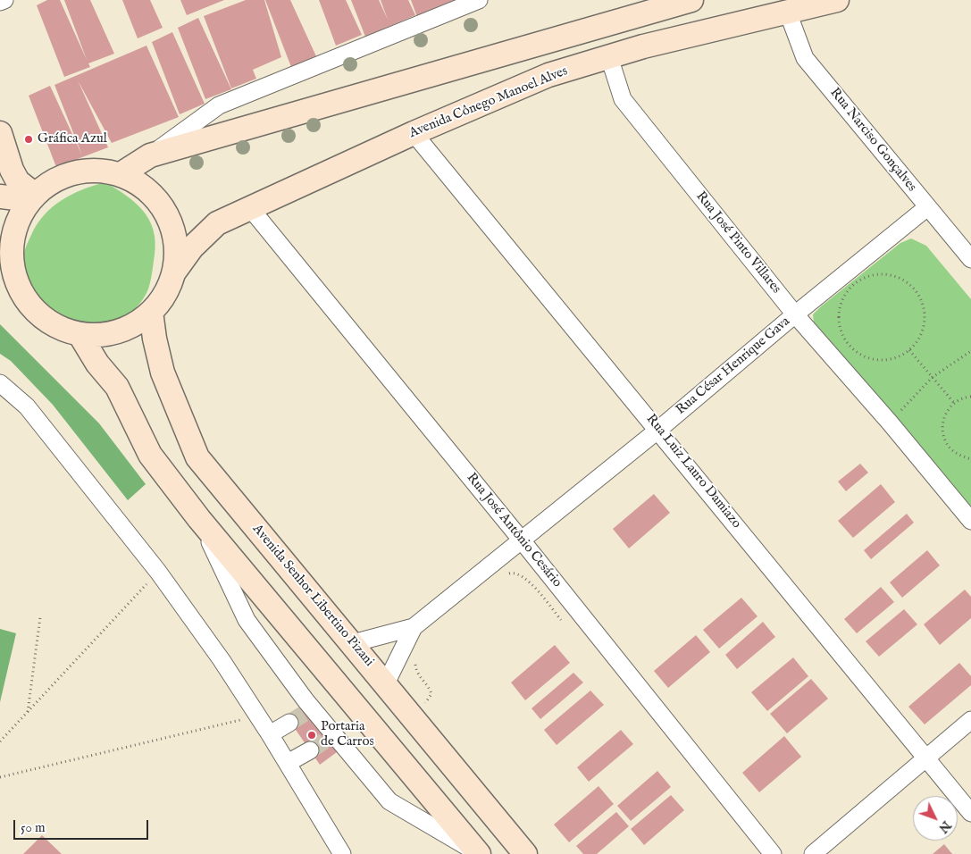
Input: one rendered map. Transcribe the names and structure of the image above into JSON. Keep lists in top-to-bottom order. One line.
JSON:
{"streets":{"street":["Avenida Cônego Manoel Alves","Rua Narciso Gonçalves","Rua José Pinto Villares","Rua César Henrique Gava","Rua Luiz Lauro Damiazo","Rua José Antônio Cesário","Avenida Senhor Libertino Pizani"]},"crossings":[["Avenida Cônego Manoel Alves","Rua Narciso Gonçalves"],["Avenida Cônego Manoel Alves","Rua José Pinto Villares"],["Avenida Cônego Manoel Alves","Rua Luiz Lauro Damiazo"],["Avenida Cônego Manoel Alves","Rua José Antônio Cesário"],["Rua Narciso Gonçalves","Rua César Henrique Gava"],["Rua José Pinto Villares","Rua César Henrique Gava"],["Rua César Henrique Gava","Rua Luiz Lauro Damiazo"],["Rua César Henrique Gava","Rua José Antônio Cesário"],["Rua César Henrique Gava","Avenida Senhor Libertino Pizani"]],"places":["Gráfica Azul","Portaria de Carros"],"scale_bar":"50 m","north":"bottom right"}
